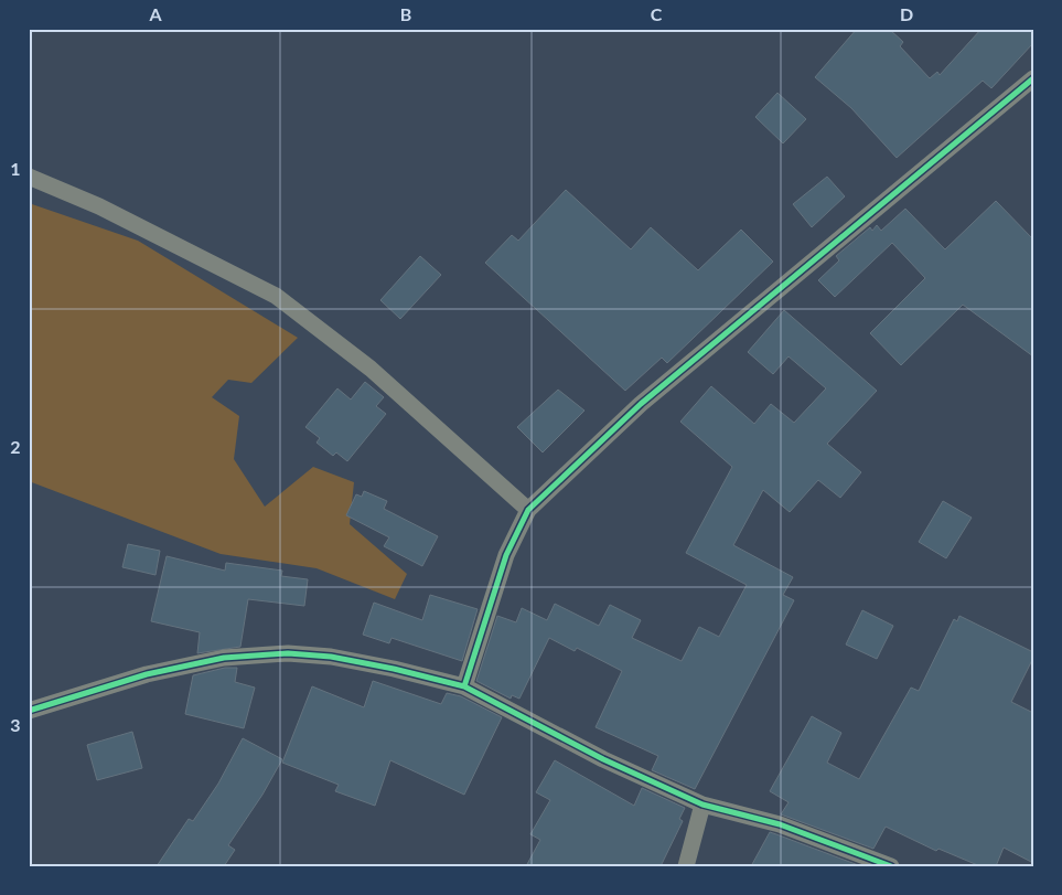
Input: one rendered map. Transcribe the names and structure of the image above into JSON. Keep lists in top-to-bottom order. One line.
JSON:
{"grid":{"columns":["A","B","C","D"],"rows":["1","2","3"]}}
